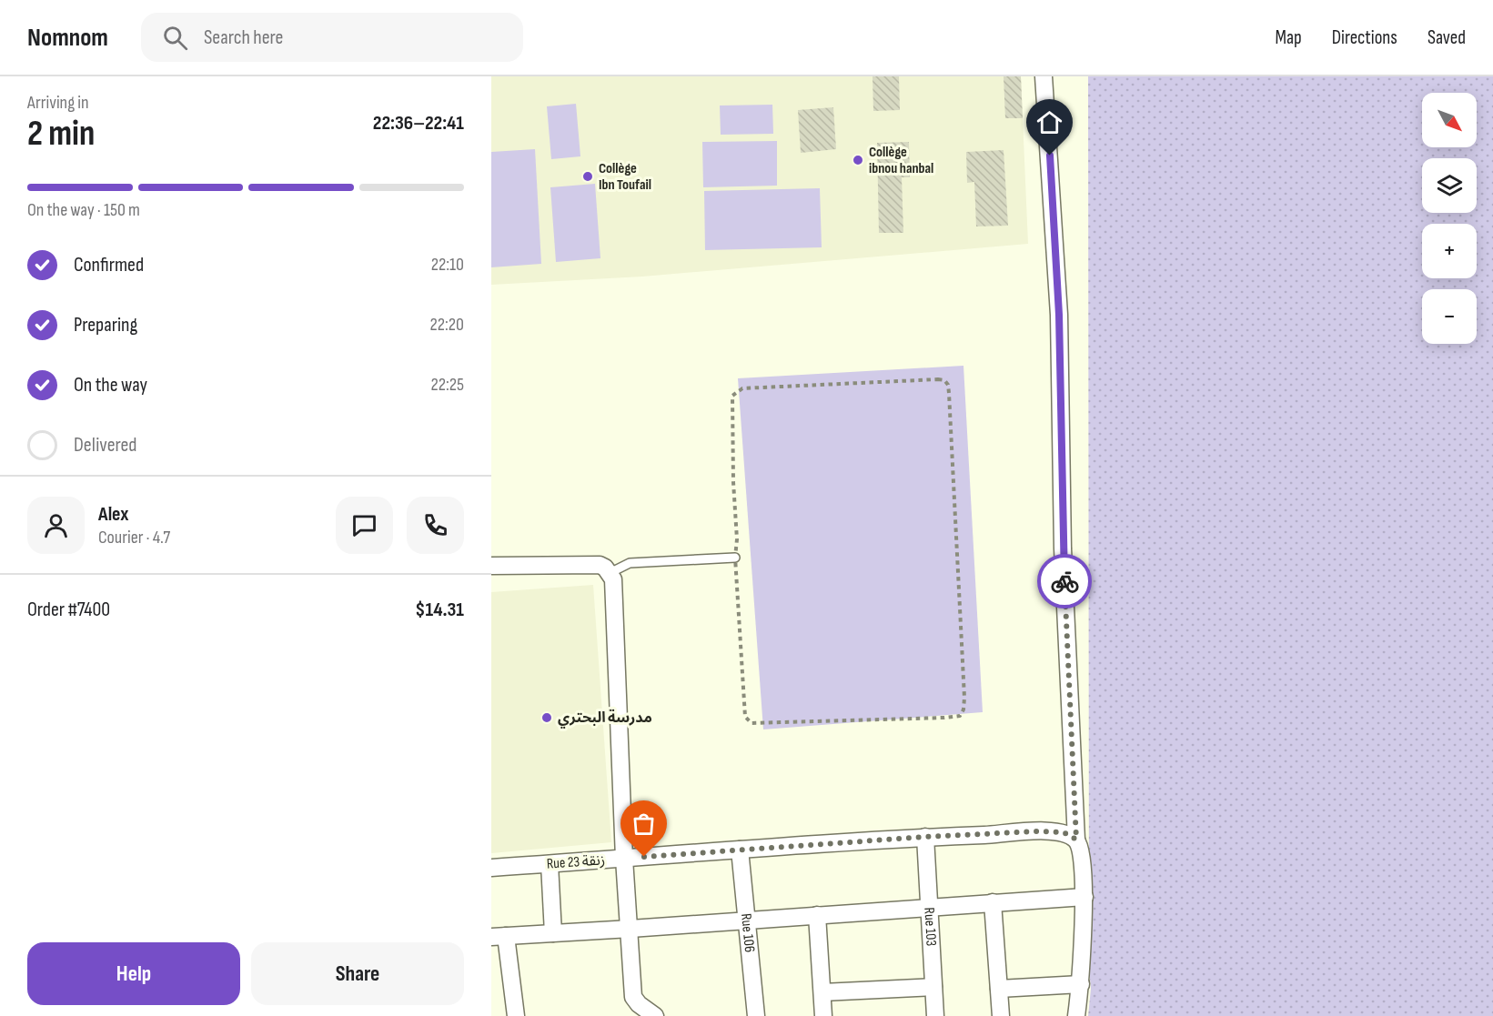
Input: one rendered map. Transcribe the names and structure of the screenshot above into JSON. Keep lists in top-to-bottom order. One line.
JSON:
{"streets":{"street":["Rue 23 زنقة","Rue 103","Rue 106"]},"crossings":[["Rue 23 زنقة","Rue 103"],["Rue 23 زنقة","Rue 106"]],"places":["Collège ibnou hanbal","Collège Ibn Toufail","مدرسة البحتري"],"north":"bottom right","page":{"header":"Nomnom","search":"Search here","nav":["Map","Directions","Saved"],"heading":["2 min","Arriving in","22:36–22:41"],"panel":["Alex","Courier · 4.7","Order #7400","$14.31"],"map_buttons":["+","−"],"bar":"On the way · 150 m","list":[["Confirmed","22:10"],["Preparing","22:20"],["On the way","22:25"],"Delivered"],"buttons":["Help","Share"]}}
